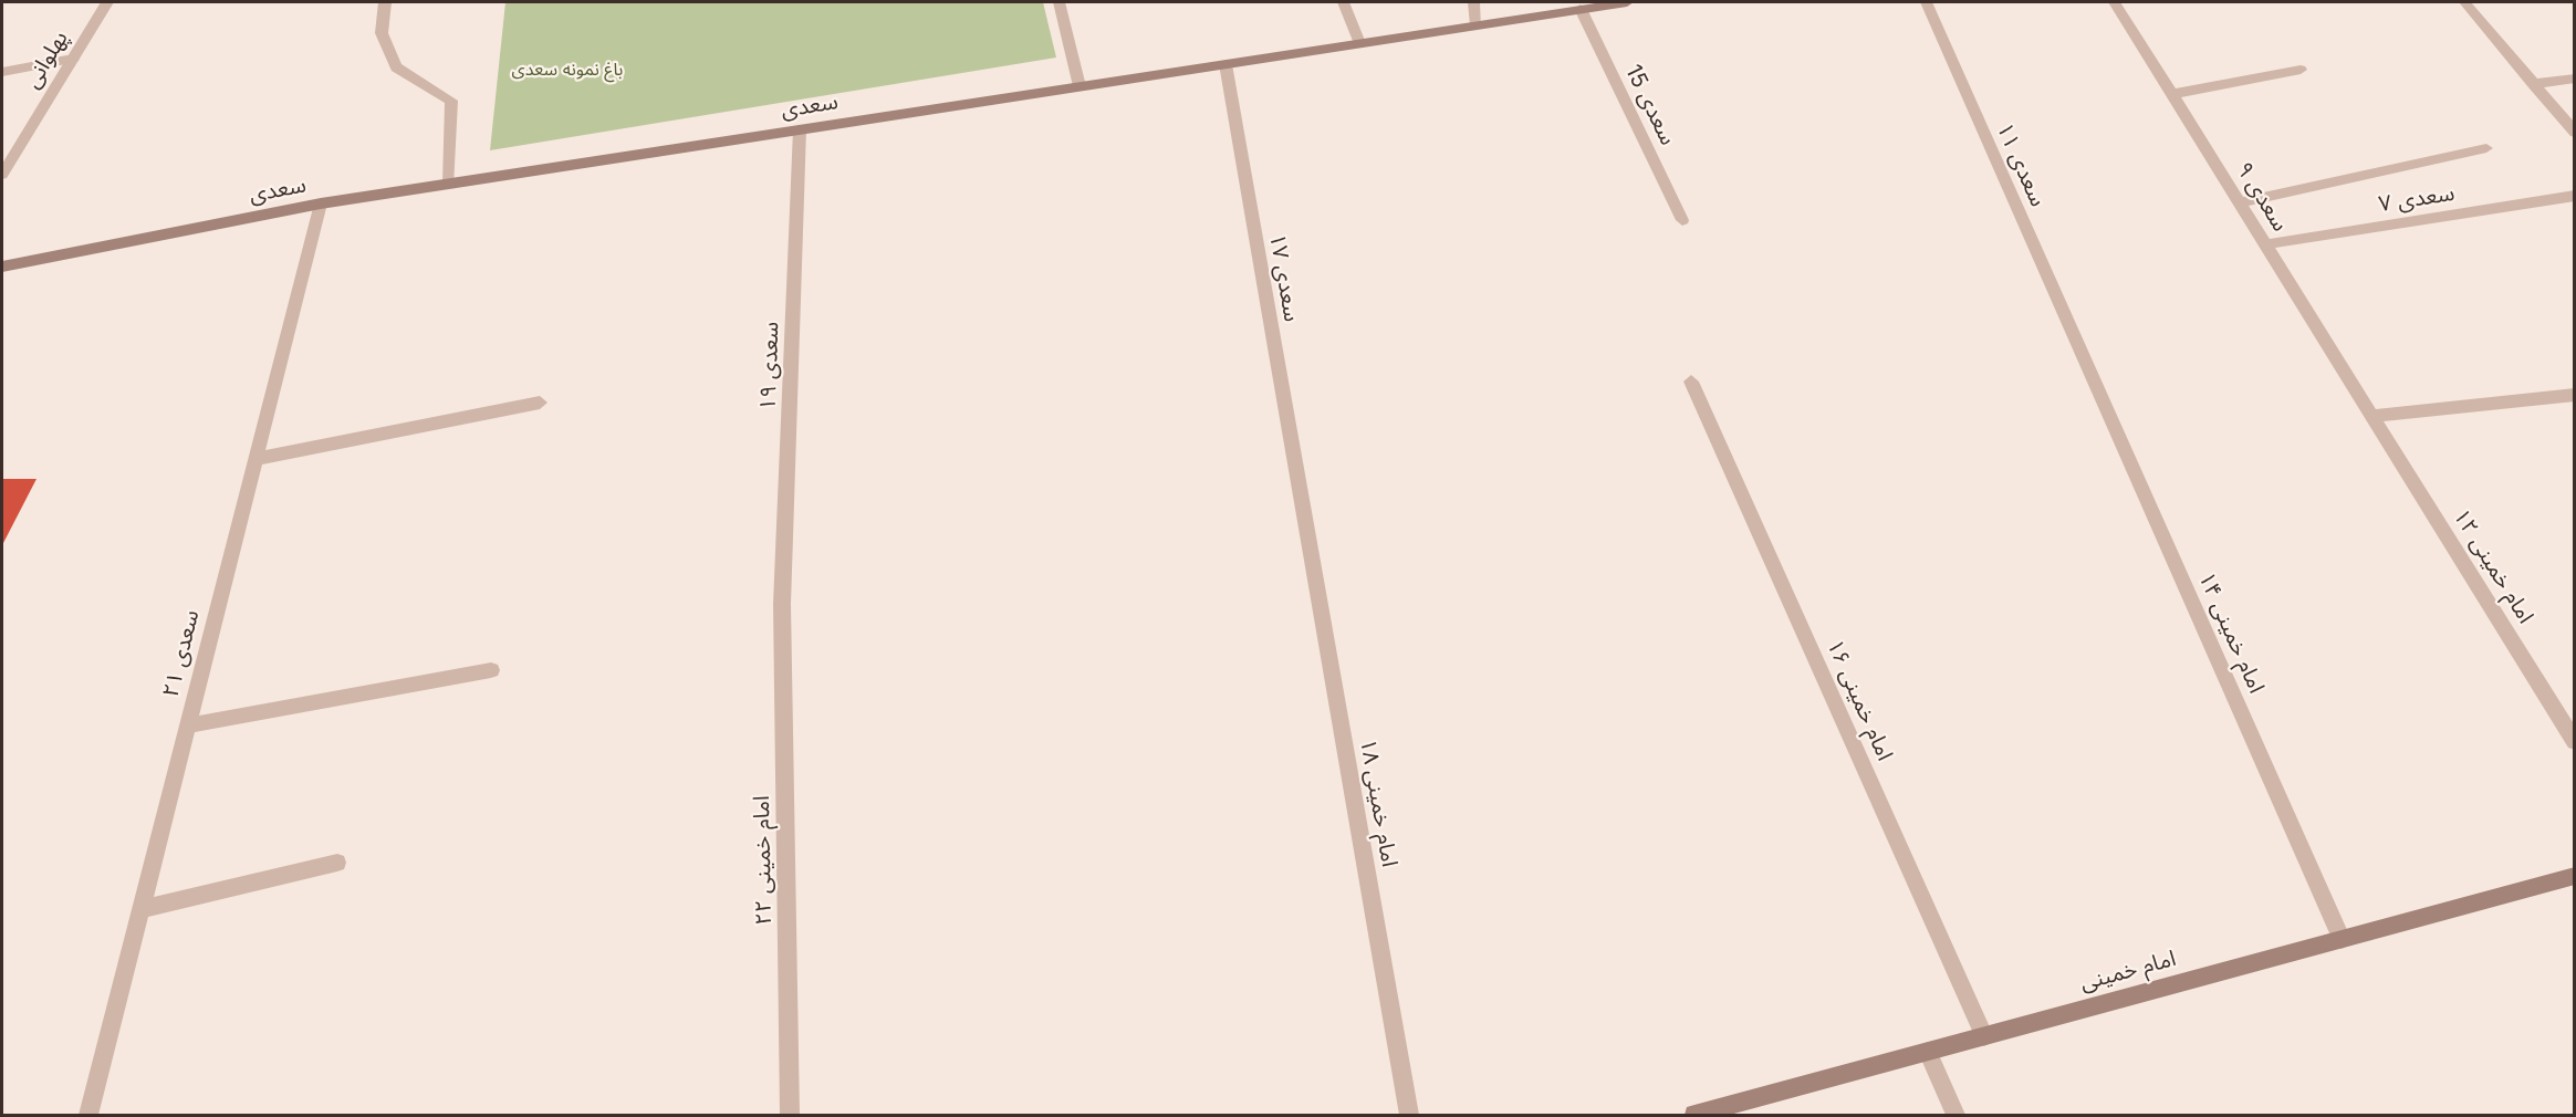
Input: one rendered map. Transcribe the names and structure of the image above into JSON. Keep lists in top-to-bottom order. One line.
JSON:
{"streets":{"main road":["سعدی","امام خمینی"],"street":["پهلوانی","سعدی 15","سعدی ۱۱","سعدی ۹","سعدی ۷","سعدی ۱۷","سعدی ۱۹","امام خمینی ۱۲","امام خمینی ۱۴","سعدی ۲۱","امام خمینی ۱۶","امام خمینی ۱۸","امام خمینی ۲۲"]},"crossings":[["سعدی 15","سعدی"],["سعدی","سعدی ۱۷"],["سعدی","سعدی ۱۹"],["سعدی","سعدی ۲۱"],["سعدی ۱۱","امام خمینی ۱۴"],["سعدی ۹","سعدی ۷"],["سعدی ۹","امام خمینی ۱۲"],["سعدی ۱۷","امام خمینی ۱۸"],["سعدی ۱۹","امام خمینی ۲۲"],["امام خمینی ۱۴","امام خمینی"],["امام خمینی ۱۶","امام خمینی"]],"parks":["باغ نمونه سعدی"]}
